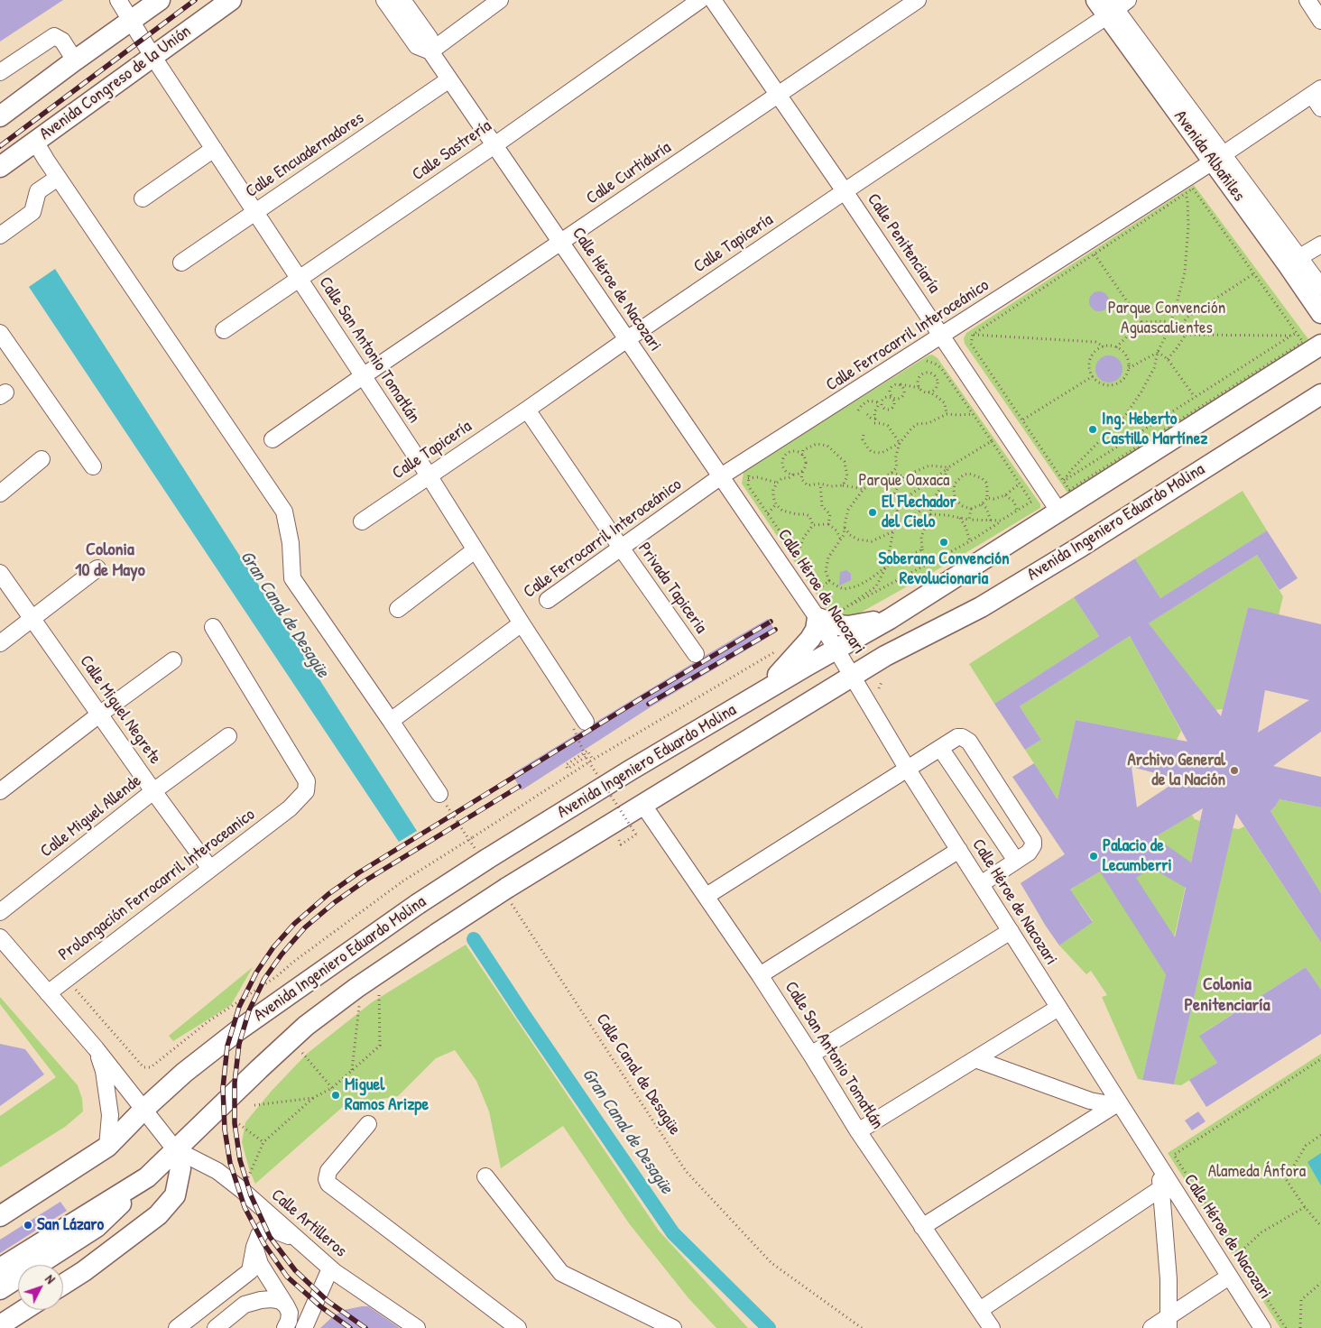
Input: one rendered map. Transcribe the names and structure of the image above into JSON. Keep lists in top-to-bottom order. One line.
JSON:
{"streets":{"main road":["Avenida Congreso de la Unión","Avenida Albañiles","Avenida Ingeniero Eduardo Molina"],"street":["Calle Sastrería","Calle Encuadernadores","Calle Curtiduría","Calle Tapicería","Calle Penitenciaría","Calle Héroe de Nacozari","Calle Ferrocarril Interoceánico","Calle San Antonio Tomatlán","Privada Tapiceria","Calle Miguel Negrete","Calle Miguel Allende","Prolongación Ferrocarril Interoceanico","Calle Artilleros"],"path":["Calle Canal de Desagüe"]},"crossings":[["Avenida Congreso de la Unión","Calle San Antonio Tomatlán"],["Calle Sastrería","Calle Héroe de Nacozari"],["Calle Sastrería","Calle San Antonio Tomatlán"],["Calle Encuadernadores","Calle Héroe de Nacozari"],["Calle Encuadernadores","Calle San Antonio Tomatlán"],["Avenida Albañiles","Calle Tapicería"],["Avenida Albañiles","Calle Ferrocarril Interoceánico"],["Calle Curtiduría","Calle Penitenciaría"],["Calle Curtiduría","Calle Héroe de Nacozari"],["Calle Curtiduría","Calle San Antonio Tomatlán"],["Calle Tapicería","Calle Penitenciaría"],["Calle Tapicería","Calle Héroe de Nacozari"],["Calle Tapicería","Calle San Antonio Tomatlán"],["Calle Tapicería","Privada Tapiceria"],["Calle Penitenciaría","Calle Ferrocarril Interoceánico"],["Calle Penitenciaría","Avenida Ingeniero Eduardo Molina"],["Calle Héroe de Nacozari","Calle Ferrocarril Interoceánico"],["Calle Héroe de Nacozari","Avenida Ingeniero Eduardo Molina"],["Calle Ferrocarril Interoceánico","Privada Tapiceria"],["Calle San Antonio Tomatlán","Avenida Ingeniero Eduardo Molina"],["Avenida Ingeniero Eduardo Molina","Calle Canal de Desagüe"],["Avenida Ingeniero Eduardo Molina","Calle Artilleros"],["Calle Miguel Negrete","Calle Miguel Allende"],["Calle Miguel Negrete","Prolongación Ferrocarril Interoceanico"]],"districts":["Colonia 10 de Mayo","Colonia Penitenciaría"],"water":["Gran Canal de Desagüe"],"parks":["Parque Convención Aguascalientes","Parque Oaxaca","Alameda Ánfora"],"places":["Ing. Heberto Castillo Martínez","El Flechador del Cielo","Soberana Convención Revolucionaria","Archivo General de la Nación","Palacio de Lecumberri","Miguel Ramos Arizpe","San Lázaro"],"north":"top right"}
